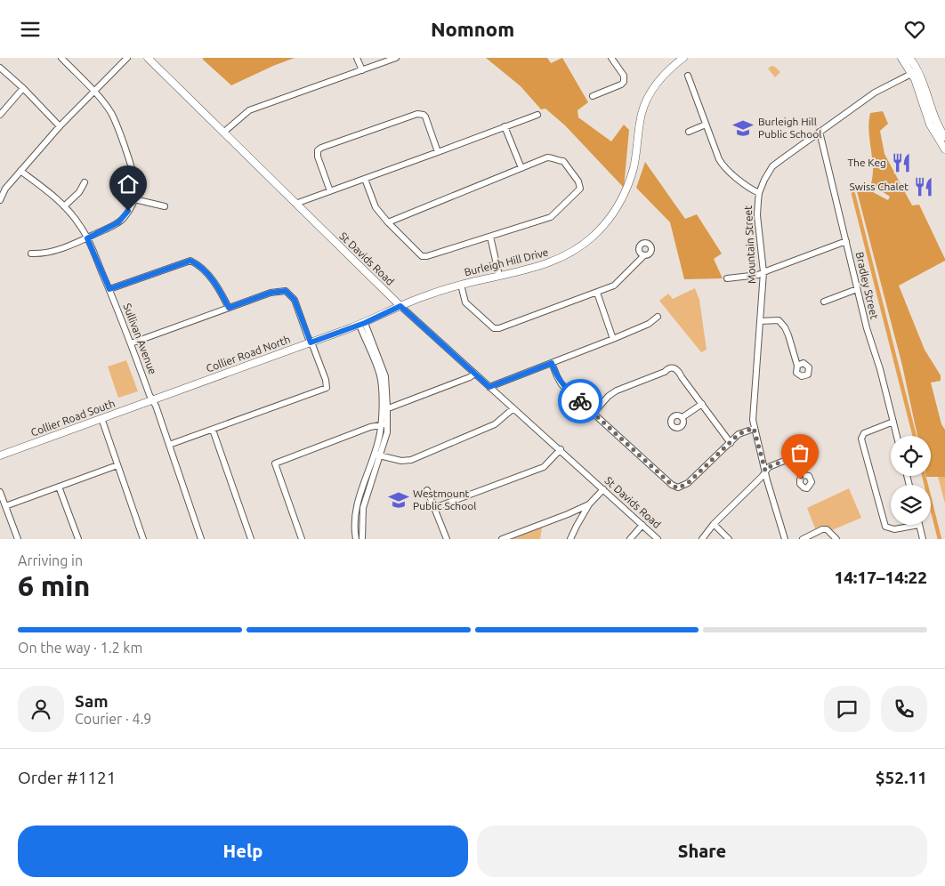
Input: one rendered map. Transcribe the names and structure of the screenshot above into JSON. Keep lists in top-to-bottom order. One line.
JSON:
{"streets":{"main road":["St Davids Road","Burleigh Hill Drive","Collier Road North","Collier Road South"],"street":["Mountain Street","Bradley Street","Sullivan Avenue"]},"crossings":[["Mountain Street","Bradley Street"],["St Davids Road","Burleigh Hill Drive"],["St Davids Road","Collier Road North"],["Burleigh Hill Drive","Collier Road North"],["Sullivan Avenue","Collier Road North"],["Sullivan Avenue","Collier Road South"],["Collier Road North","Collier Road South"]],"places":{"school or university":["Burleigh Hill Public School","Westmount Public School"],"restaurant":["The Keg","Swiss Chalet"]},"page":{"header":"Nomnom","heading":["6 min","Arriving in","14:17–14:22"],"panel":["Sam","Courier · 4.9","Order #1121","$52.11"],"bar":"On the way · 1.2 km","buttons":["Help","Share"]}}
